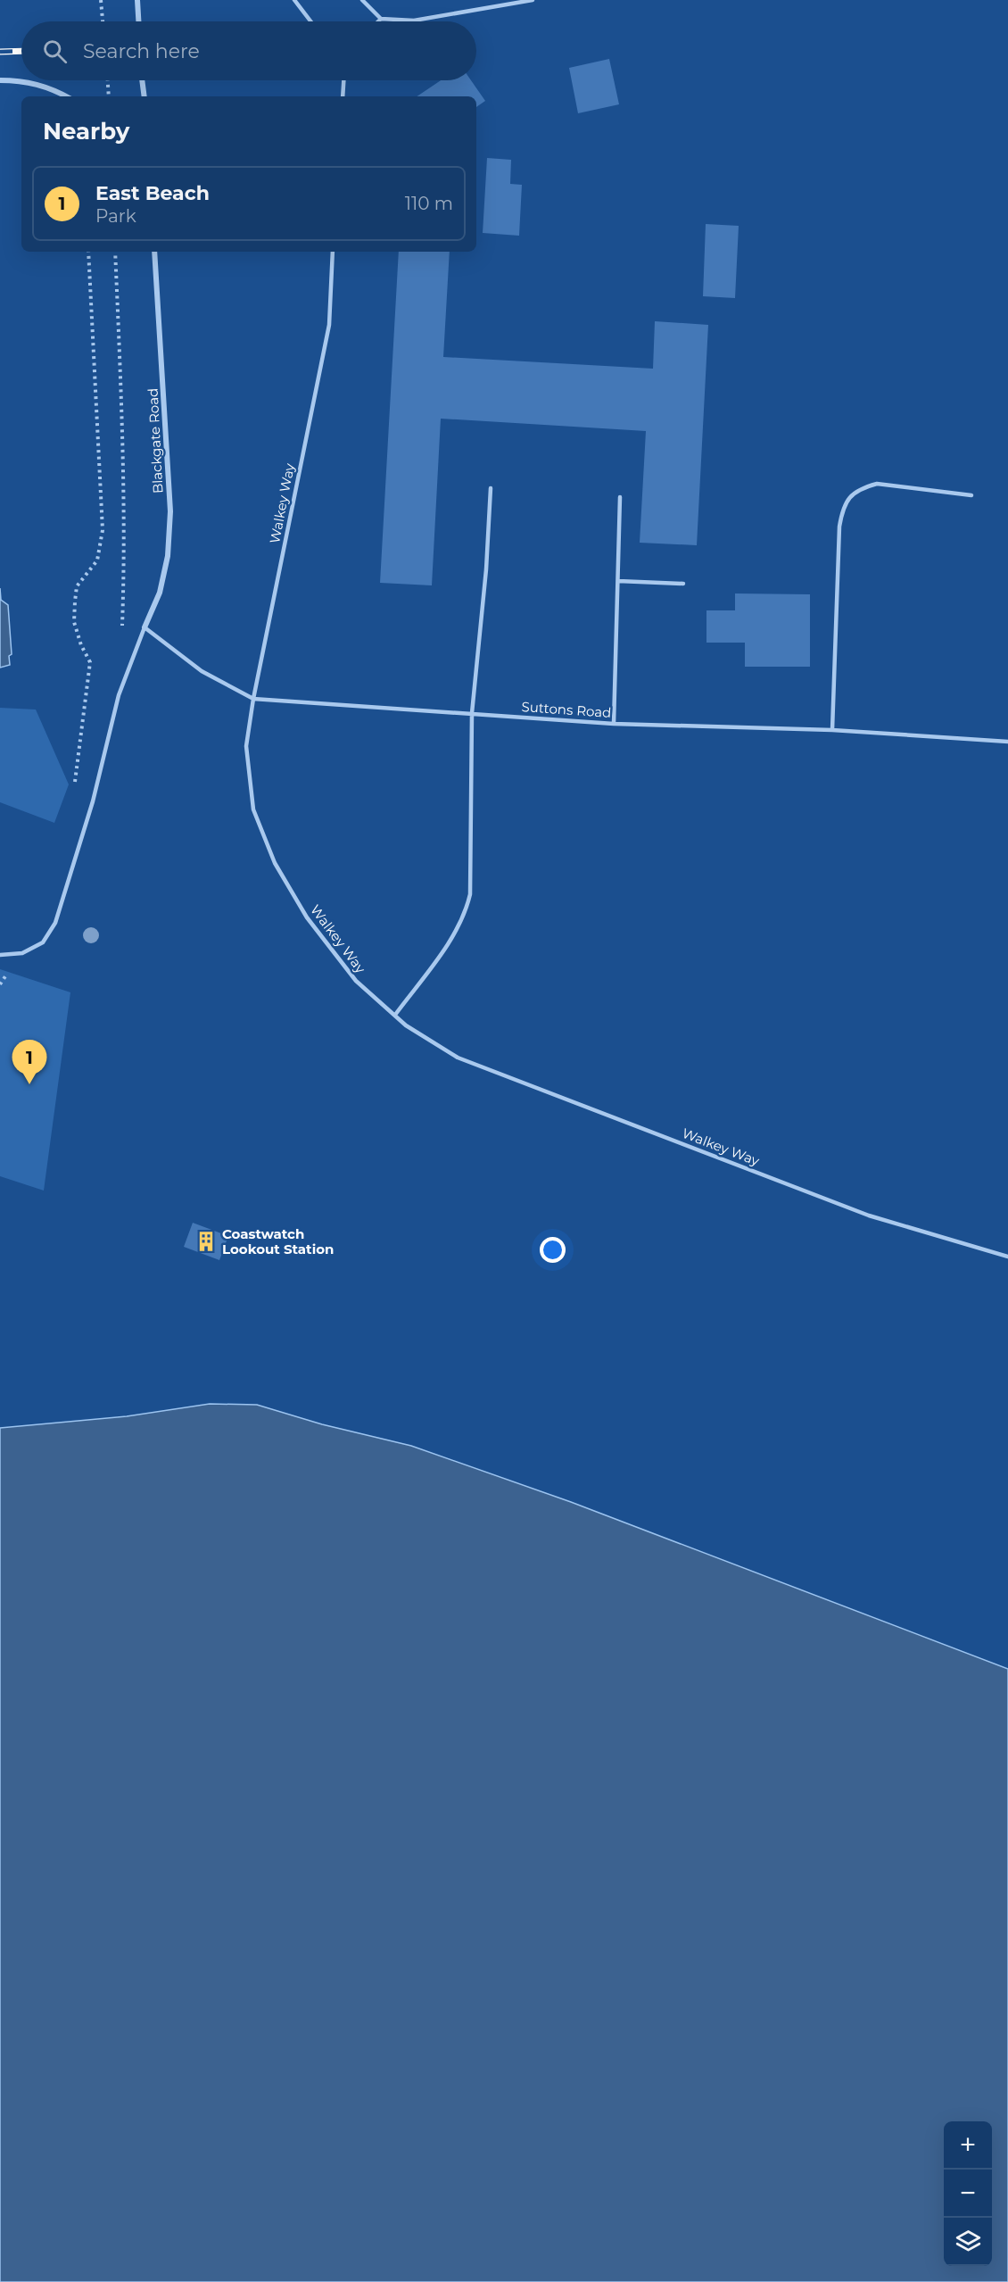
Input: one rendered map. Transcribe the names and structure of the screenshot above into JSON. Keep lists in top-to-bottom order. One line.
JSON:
{"streets":{"street":["Blackgate Road"],"lane":["Walkey Way","Suttons Road"]},"crossings":[["Blackgate Road","Suttons Road"],["Walkey Way","Suttons Road"]],"places":{"building":["Coastwatch Lookout Station"]},"page":{"search":"Search here","heading":"Nearby","list":[{"mark":"1","name":"East Beach","note":"Park","value":"110 m"}],"pins":"1","map_buttons":["+","−"]}}
